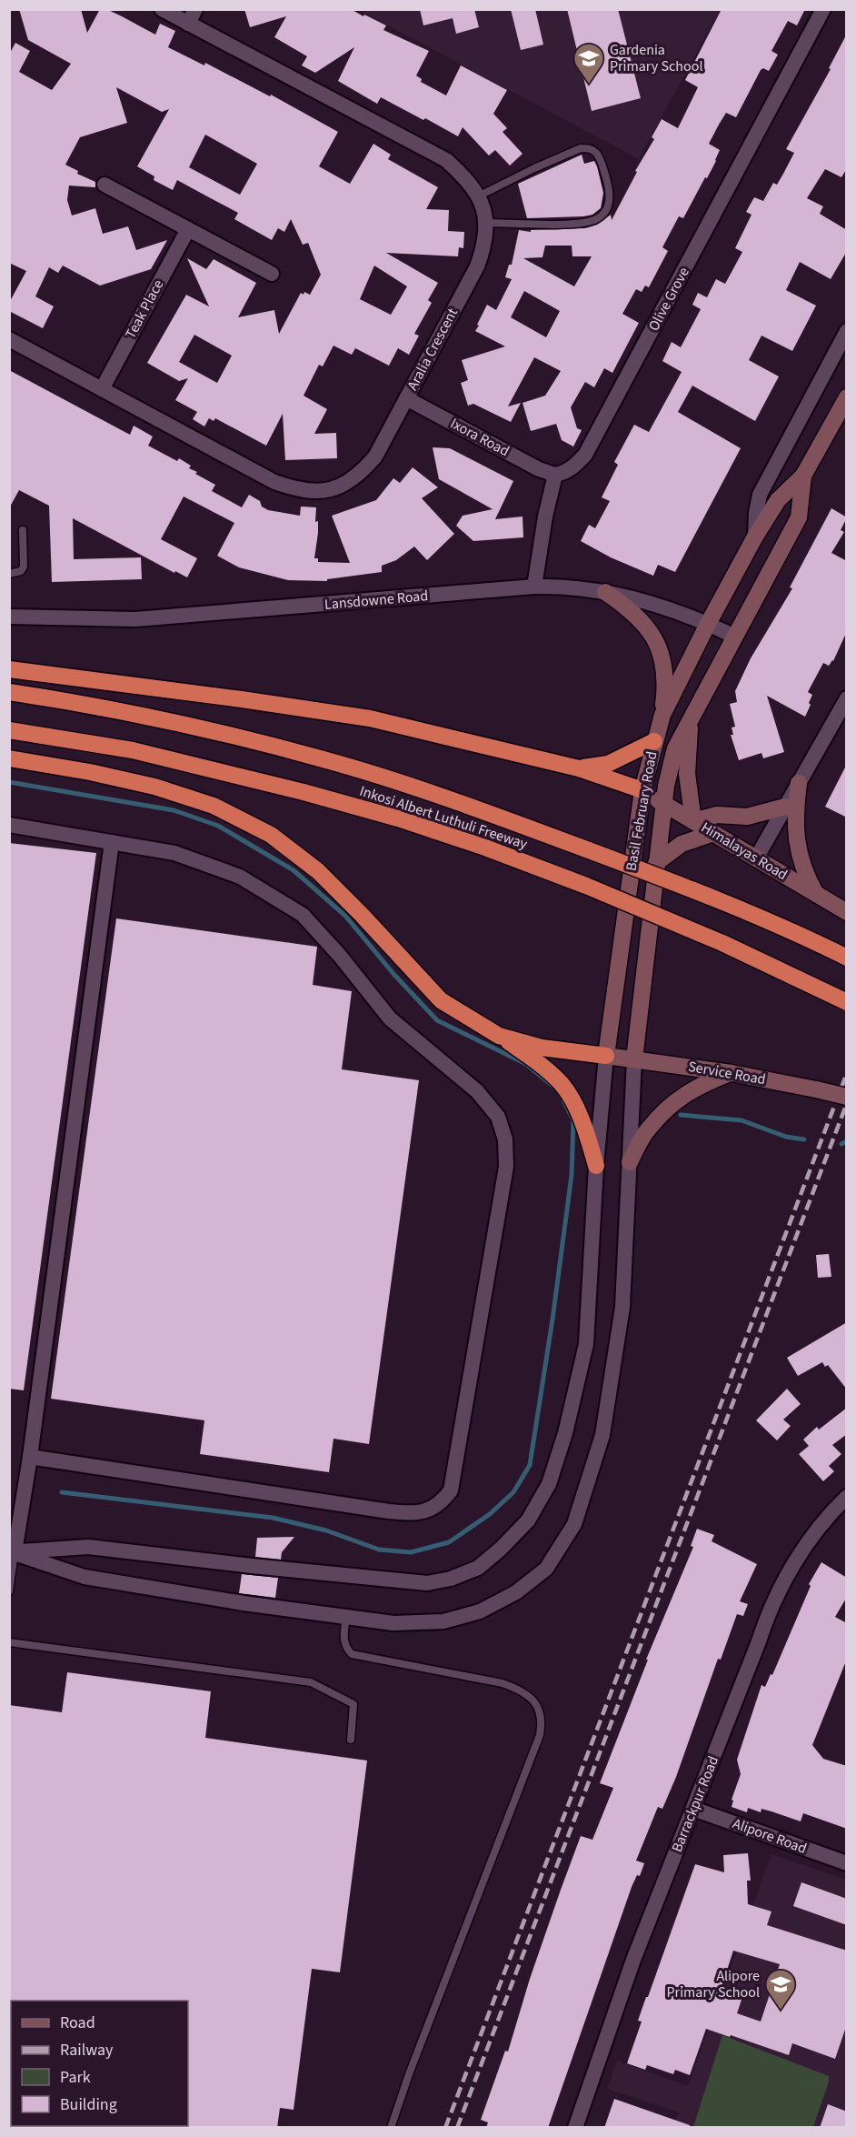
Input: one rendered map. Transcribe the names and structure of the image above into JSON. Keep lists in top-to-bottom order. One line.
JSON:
{"streets":{"highway":["Inkosi Albert Luthuli Freeway"],"street":["Olive Grove","Teak Place","Aralia Crescent","Ixora Road","Lansdowne Road","Basil February Road","Himalayas Road","Service Road","Barrackpur Road","Alipore Road"]},"crossings":[["Olive Grove","Ixora Road"],["Teak Place","Aralia Crescent"],["Aralia Crescent","Ixora Road"],["Lansdowne Road","Basil February Road"],["Basil February Road","Himalayas Road"],["Basil February Road","Service Road"],["Barrackpur Road","Alipore Road"]],"places":{"school or university":["Gardenia Primary School","Alipore Primary School"]},"legend":["Road","Railway","Park","Building"]}
